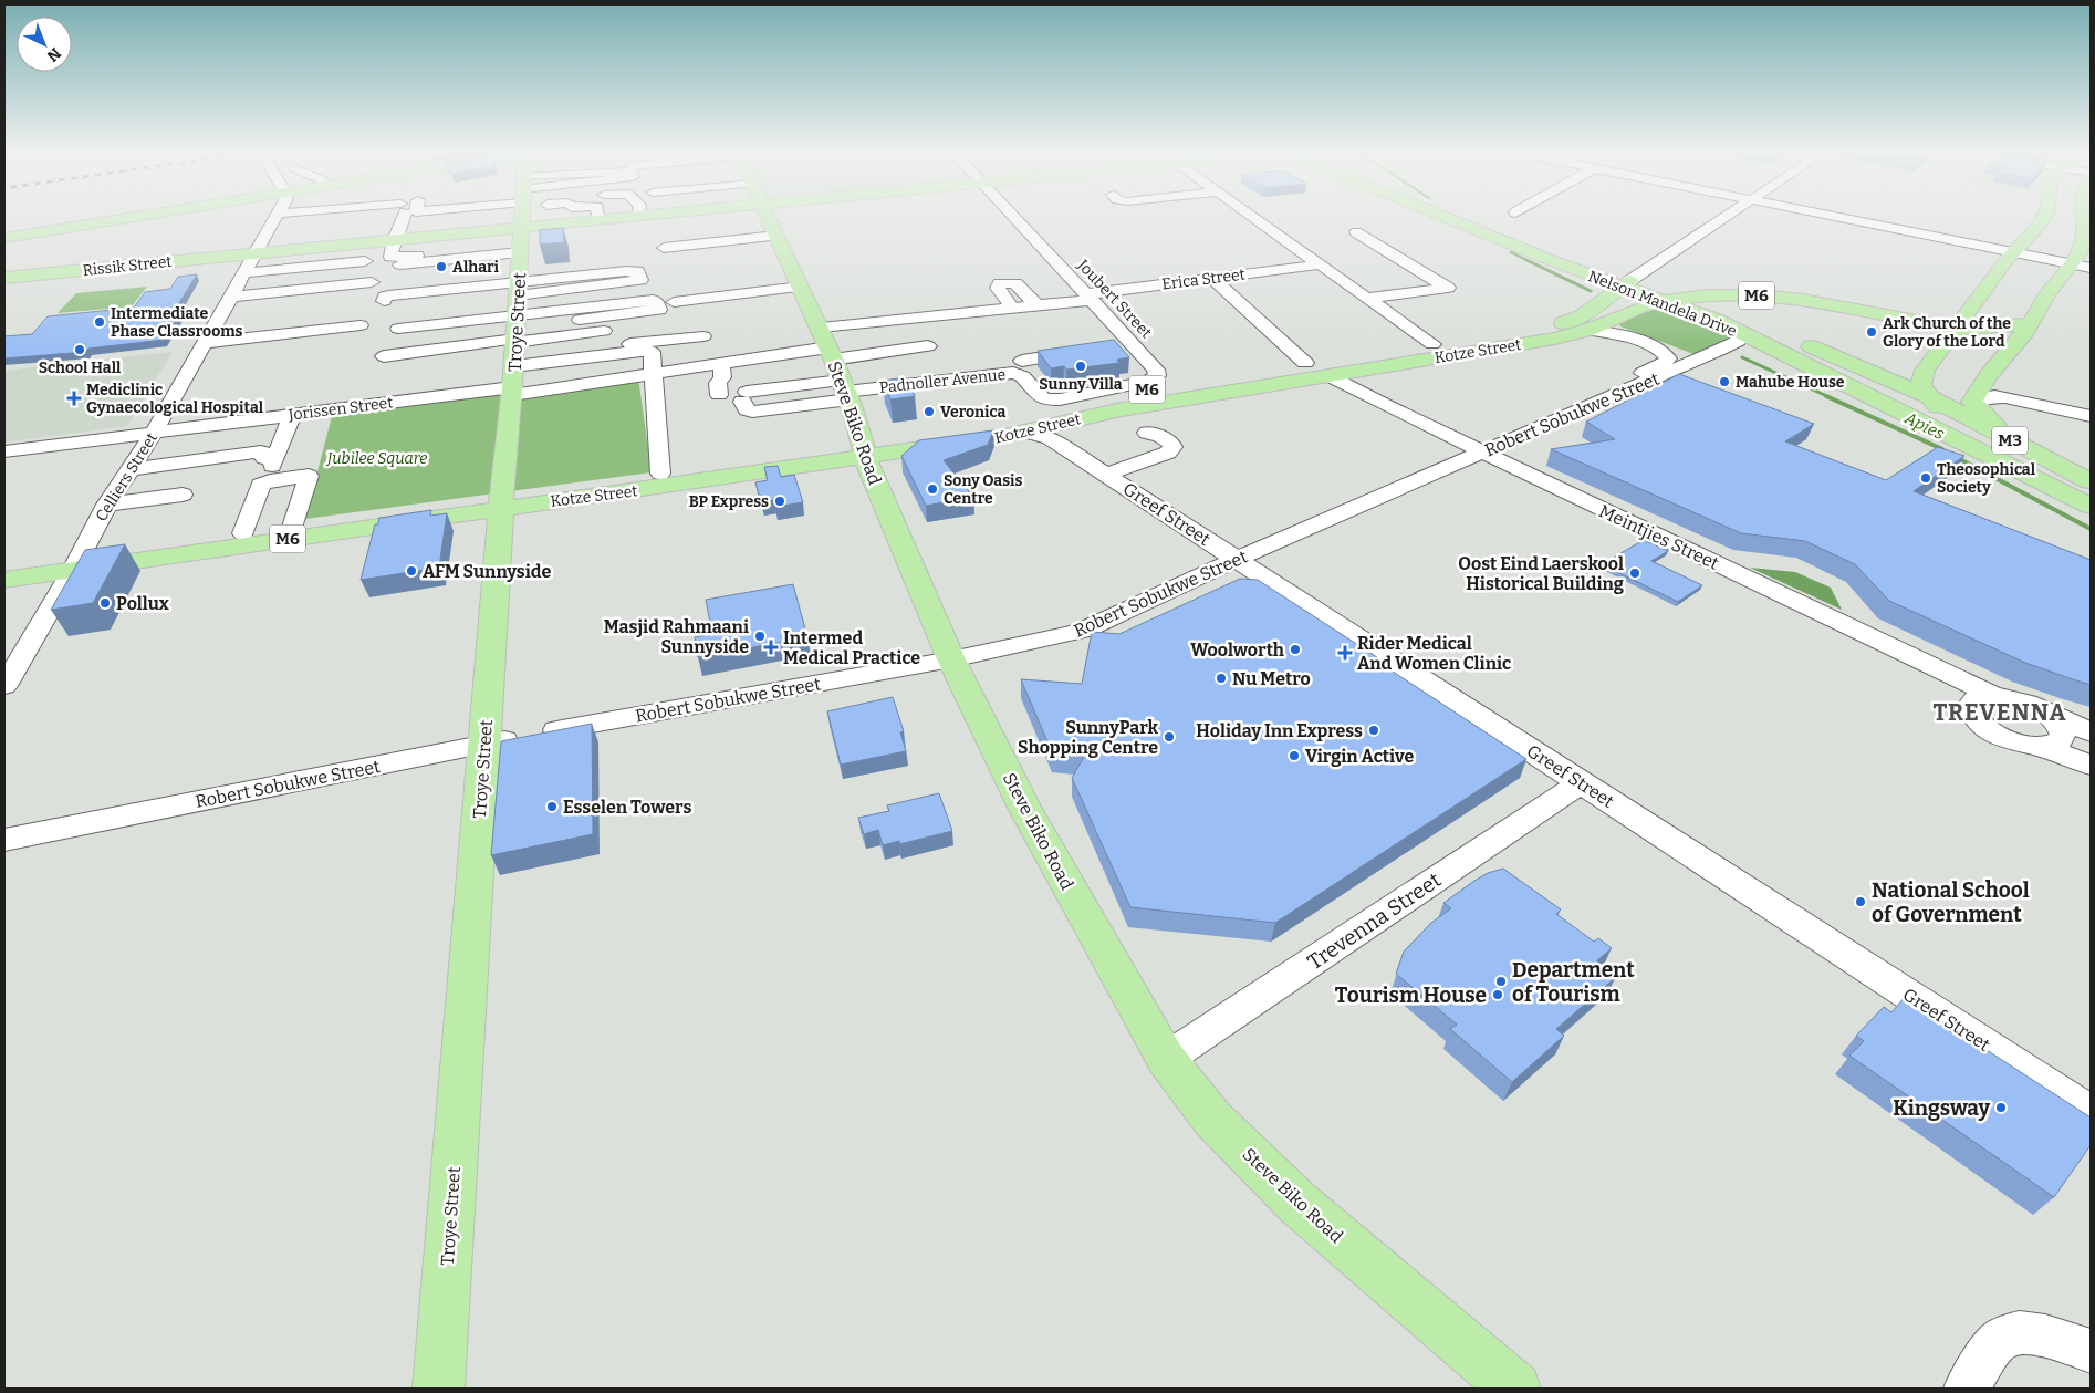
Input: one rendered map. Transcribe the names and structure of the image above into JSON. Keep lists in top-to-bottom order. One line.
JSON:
{"streets":{"main road":["Rissik Street","M6","Nelson Mandela Drive","Troye Street","Kotze Street","Steve Biko Road","M3"],"street":["Erica Street","Joubert Street","Padnoller Avenue","Jorissen Street","Robert Sobukwe Street","Celliers Street","Greef Street","Meintjies Street","Trevenna Street"]},"crossings":[["Rissik Street","Troye Street"],["Rissik Street","Celliers Street"],["Erica Street","Joubert Street"],["Joubert Street","Padnoller Avenue"],["Nelson Mandela Drive","Kotze Street"],["Nelson Mandela Drive","Robert Sobukwe Street"],["Troye Street","Kotze Street"],["Troye Street","Jorissen Street"],["Troye Street","Robert Sobukwe Street"],["Kotze Street","Steve Biko Road"],["Kotze Street","Celliers Street"],["Kotze Street","Greef Street"],["Kotze Street","Meintjies Street"],["Padnoller Avenue","Steve Biko Road"],["Jorissen Street","Steve Biko Road"],["Jorissen Street","Celliers Street"],["Robert Sobukwe Street","Steve Biko Road"],["Robert Sobukwe Street","Greef Street"],["Robert Sobukwe Street","Meintjies Street"],["Steve Biko Road","Trevenna Street"],["Greef Street","Trevenna Street"]],"districts":["TREVENNA"],"water":["Apies"],"parks":["Jubilee Square"],"places":{"other":["Alhari","Intermediate Phase Classrooms","Ark Church of the Glory of the Lord","School Hall","Sunny Villa","Mahube House","Veronica","Theosophical Society","Sony Oasis Centre","BP Express","AFM Sunnyside","Oost Eind Laerskool Historical Building","Pollux","Masjid Rahmaani Sunnyside","Woolworth","Nu Metro","Holiday Inn Express","SunnyPark Shopping Centre","Virgin Active","Esselen Towers","National School of Government","Department of Tourism","Tourism House","Kingsway"],"health":["Mediclinic Gynaecological Hospital","Intermed Medical Practice","Rider Medical And Women Clinic"]},"north":"bottom right"}
